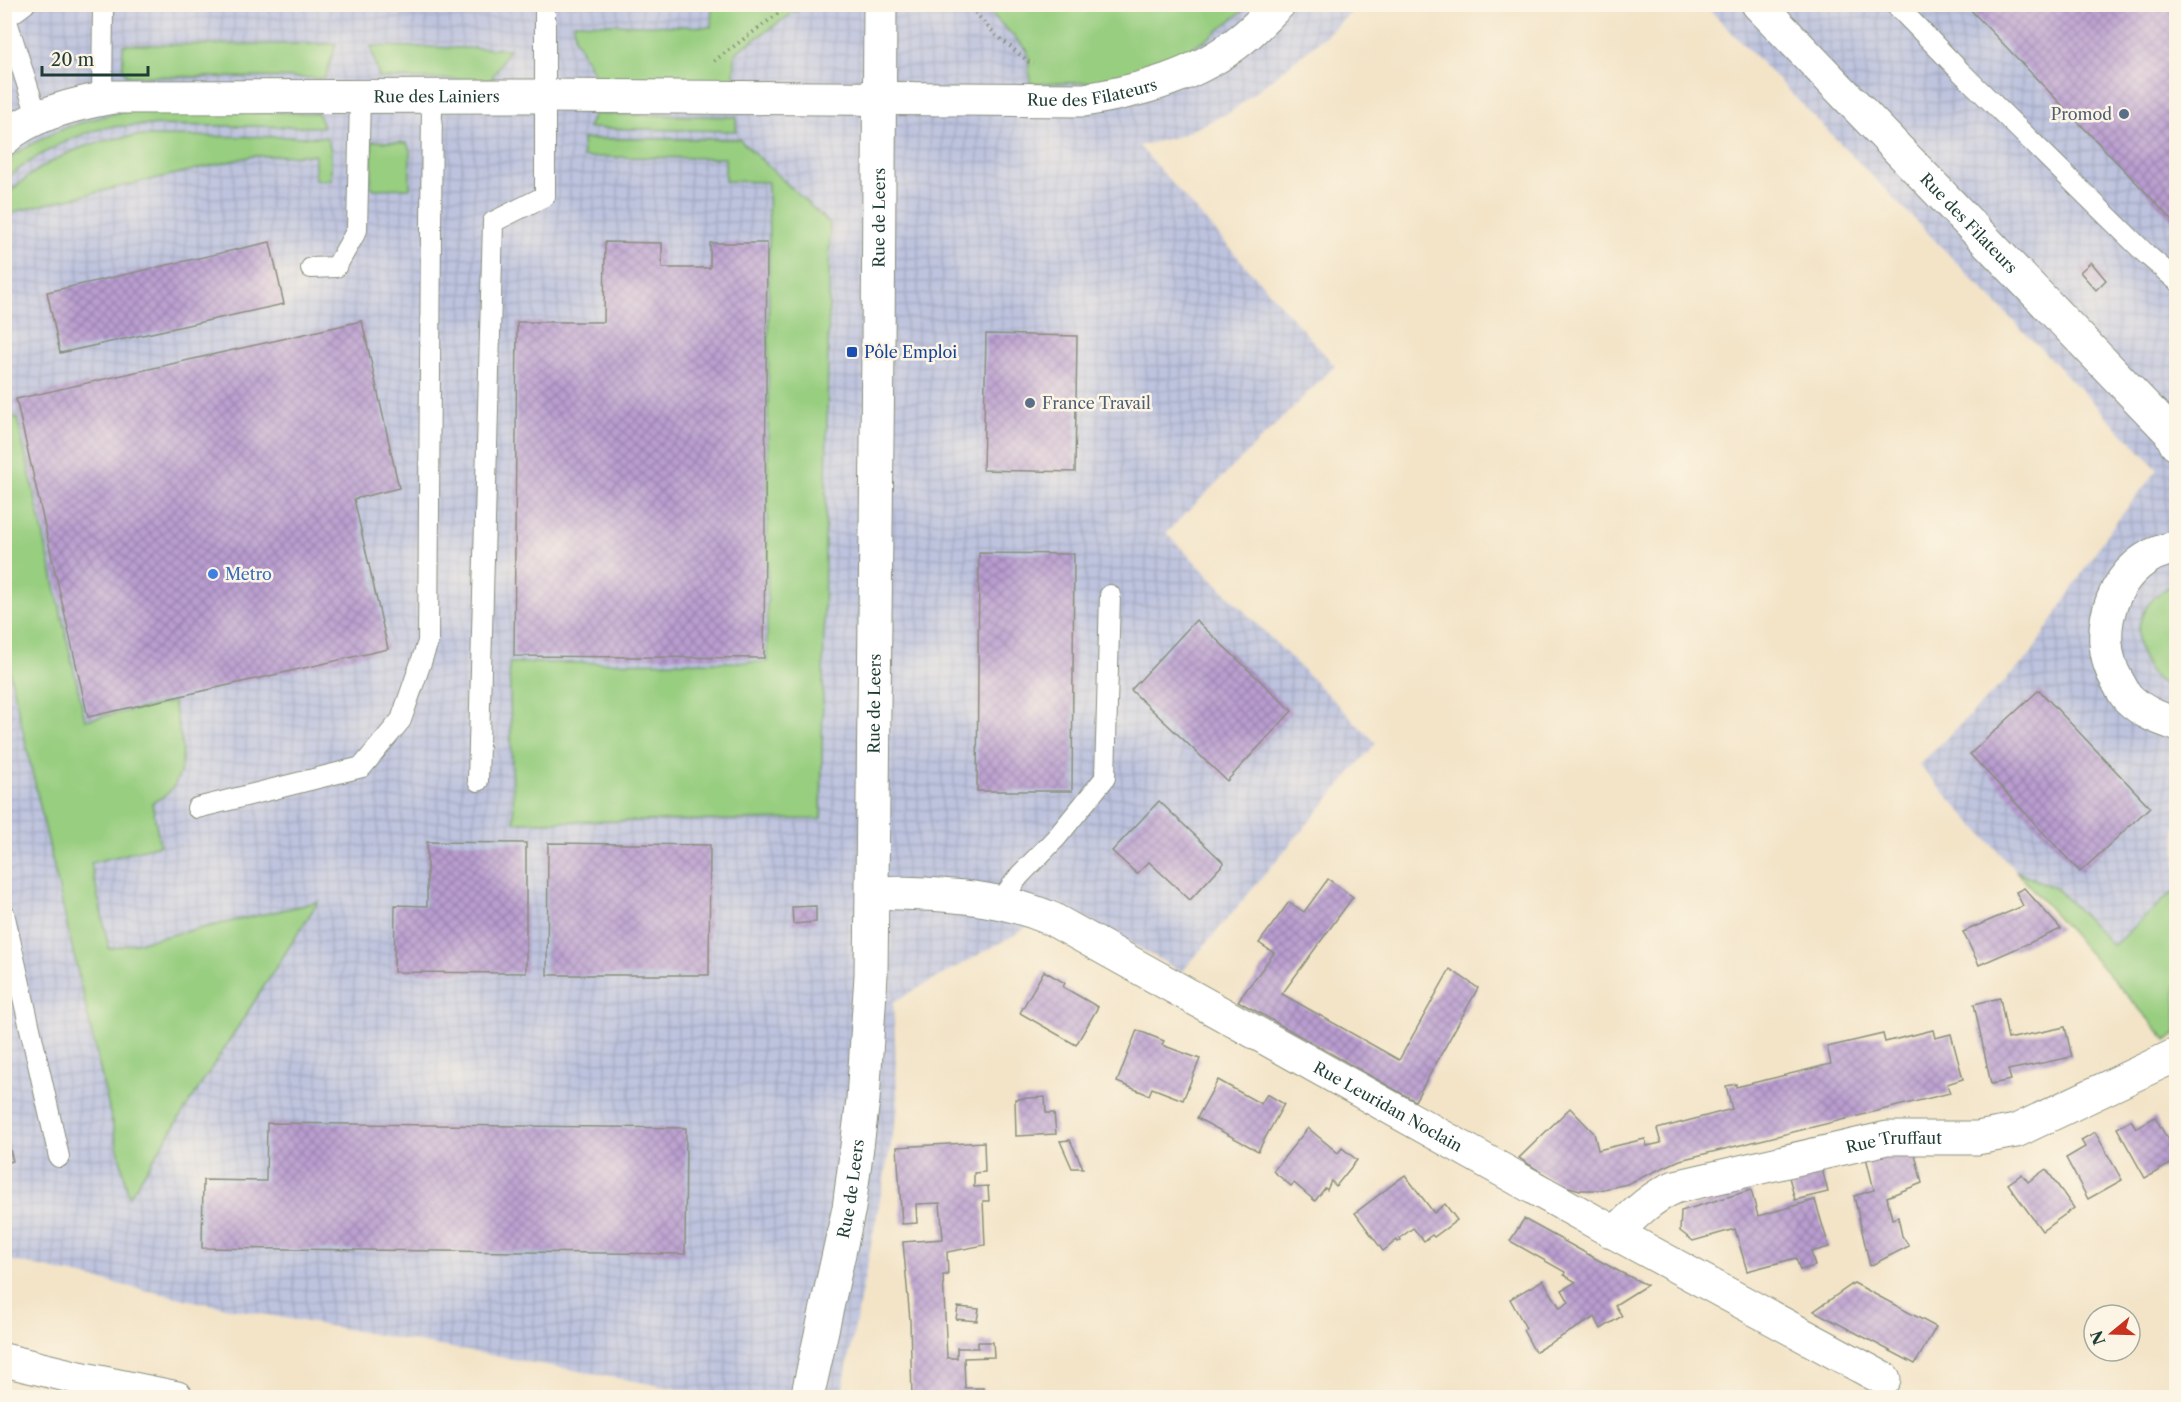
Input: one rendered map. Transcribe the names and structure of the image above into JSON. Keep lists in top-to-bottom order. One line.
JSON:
{"streets":{"main road":["Rue des Filateurs","Rue des Lainiers","Rue de Leers","Rue Leuridan Noclain","Rue Truffaut"]},"crossings":[["Rue des Filateurs","Rue des Lainiers"],["Rue des Filateurs","Rue de Leers"],["Rue des Lainiers","Rue de Leers"],["Rue de Leers","Rue Leuridan Noclain"],["Rue Leuridan Noclain","Rue Truffaut"]],"places":{"other":["Promod","France Travail","Metro"],"transit":["Pôle Emploi"]},"scale_bar":"20 m","north":"left"}
